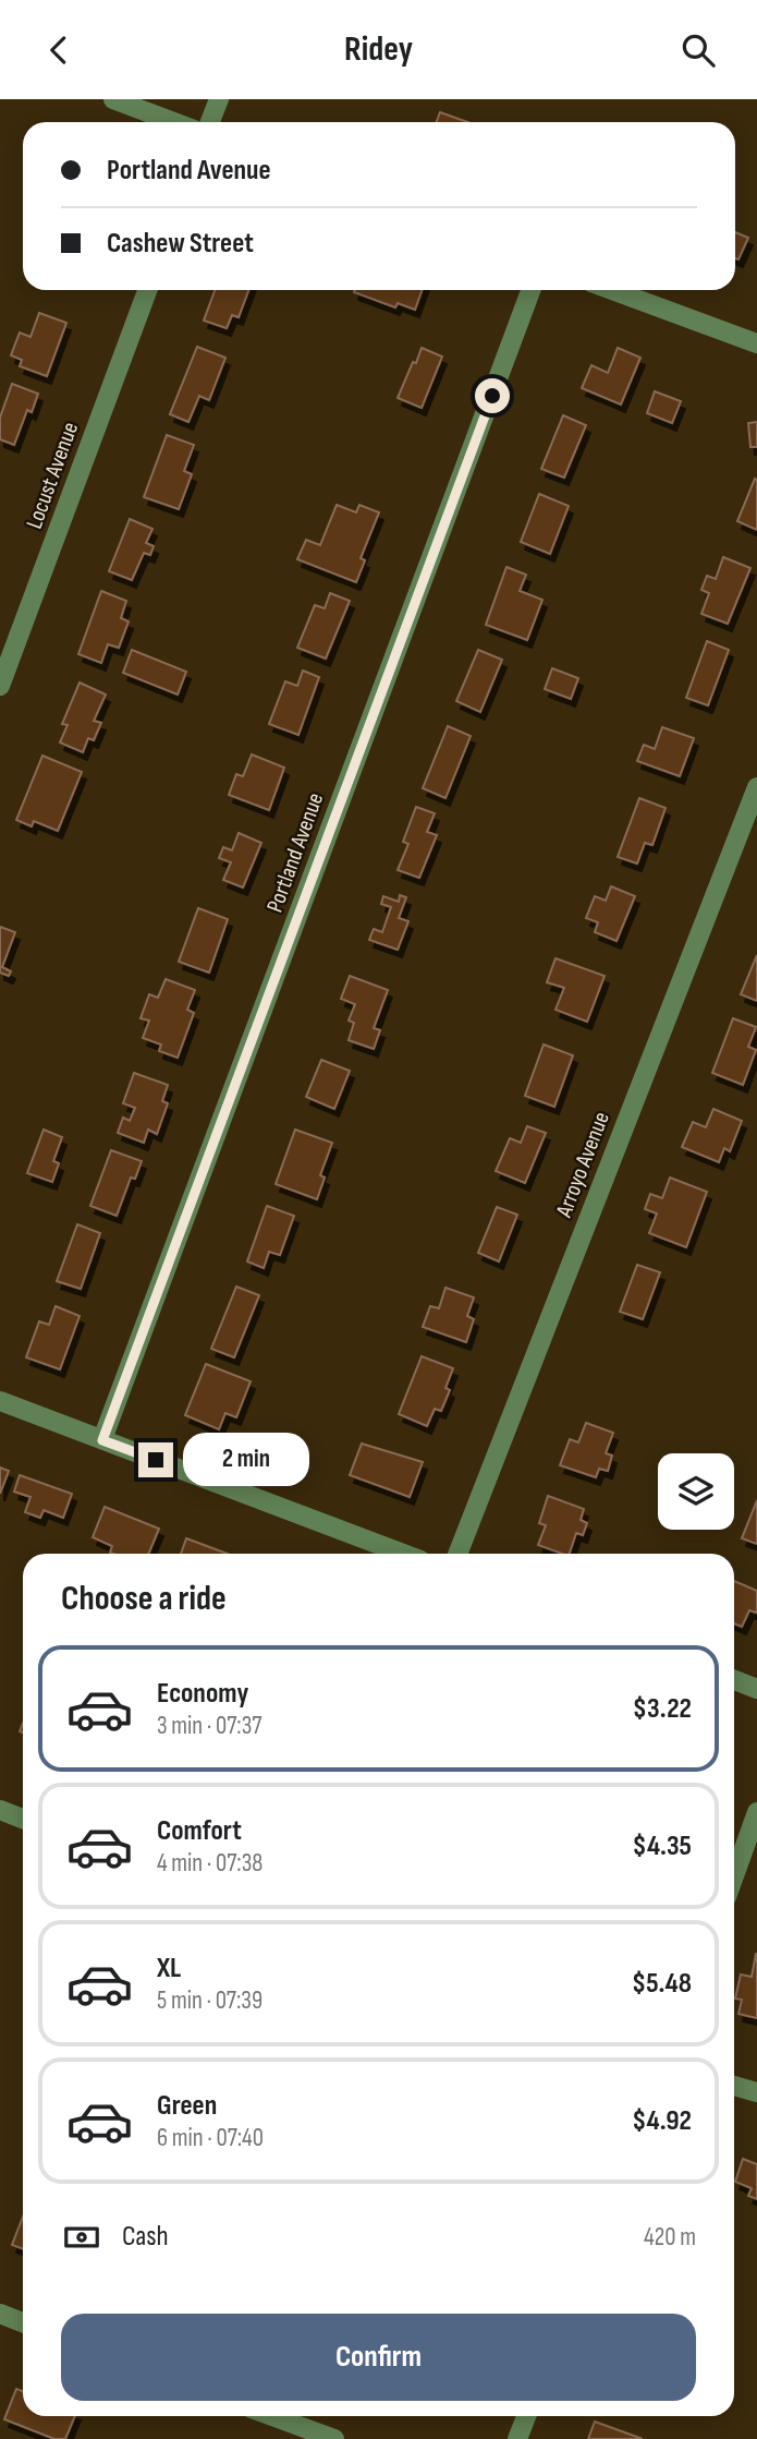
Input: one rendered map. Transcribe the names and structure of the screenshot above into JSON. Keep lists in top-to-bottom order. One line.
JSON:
{"streets":{"street":["Locust Avenue","Portland Avenue","Arroyo Avenue"]},"page":{"header":"Ridey","banner":["Portland Avenue","Cashew Street"],"bubble":"2 min","heading":"Choose a ride","list":[{"name":"Economy","note":"3 min · 07:37","value":"$3.22"},{"name":"Comfort","note":"4 min · 07:38","value":"$4.35"},{"name":"XL","note":"5 min · 07:39","value":"$5.48"},{"name":"Green","note":"6 min · 07:40","value":"$4.92"}],"pay":["Cash","420 m"],"buttons":"Confirm"}}
